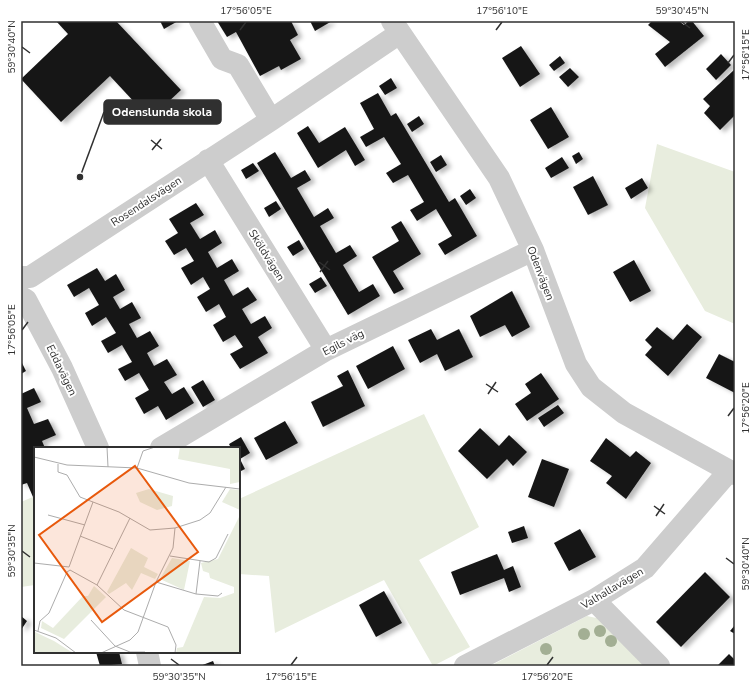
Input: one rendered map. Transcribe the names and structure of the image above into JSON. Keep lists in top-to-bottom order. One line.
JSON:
{"streets":{"street":["Rosendalsvägen","Sköldvägen","Odenvägen","Egils väg","Eddavägen","Valhallavägen"]},"crossings":[["Rosendalsvägen","Sköldvägen"],["Rosendalsvägen","Odenvägen"],["Sköldvägen","Egils väg"],["Odenvägen","Egils väg"],["Odenvägen","Valhallavägen"]],"places":["Odenslunda skola"],"coordinates":["17°56'05\"E","17°56'10\"E","59°30'45\"N","59°30'40\"N","17°56'15\"E","17°56'20\"E","59°30'35\"N"]}
